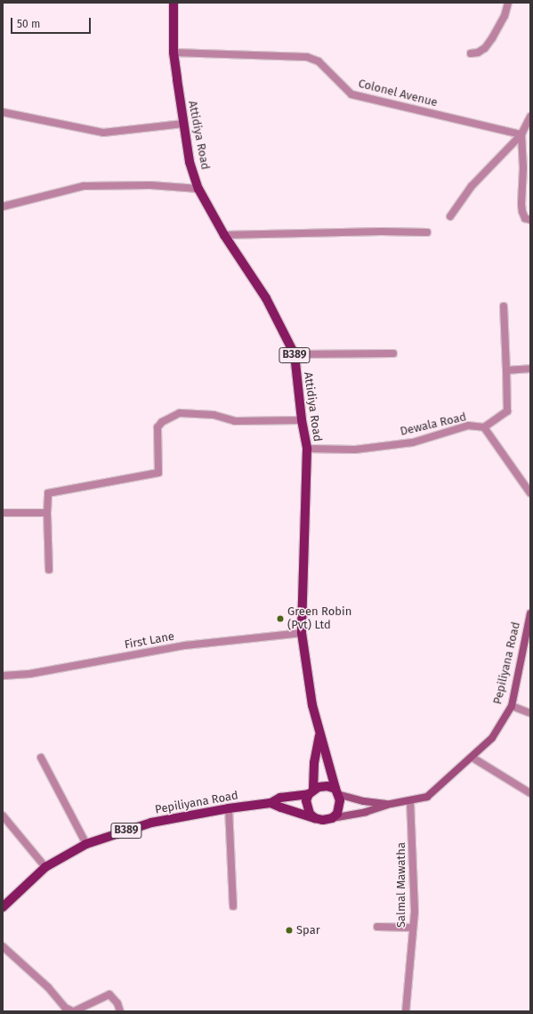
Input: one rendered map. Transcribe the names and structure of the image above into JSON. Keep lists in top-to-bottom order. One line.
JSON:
{"streets":{"main road":["Attidiya Road","B389","Pepiliyana Road"],"street":["Colonel Avenue","Dewala Road","First Lane","Salmal Mawatha"]},"crossings":[["Colonel Avenue","Attidiya Road"],["Attidiya Road","B389"],["Attidiya Road","Dewala Road"],["Attidiya Road","First Lane"],["B389","Pepiliyana Road"],["Pepiliyana Road","Salmal Mawatha"]],"places":["Green Robin (Pvt) Ltd","Spar"],"scale_bar":"50 m"}
